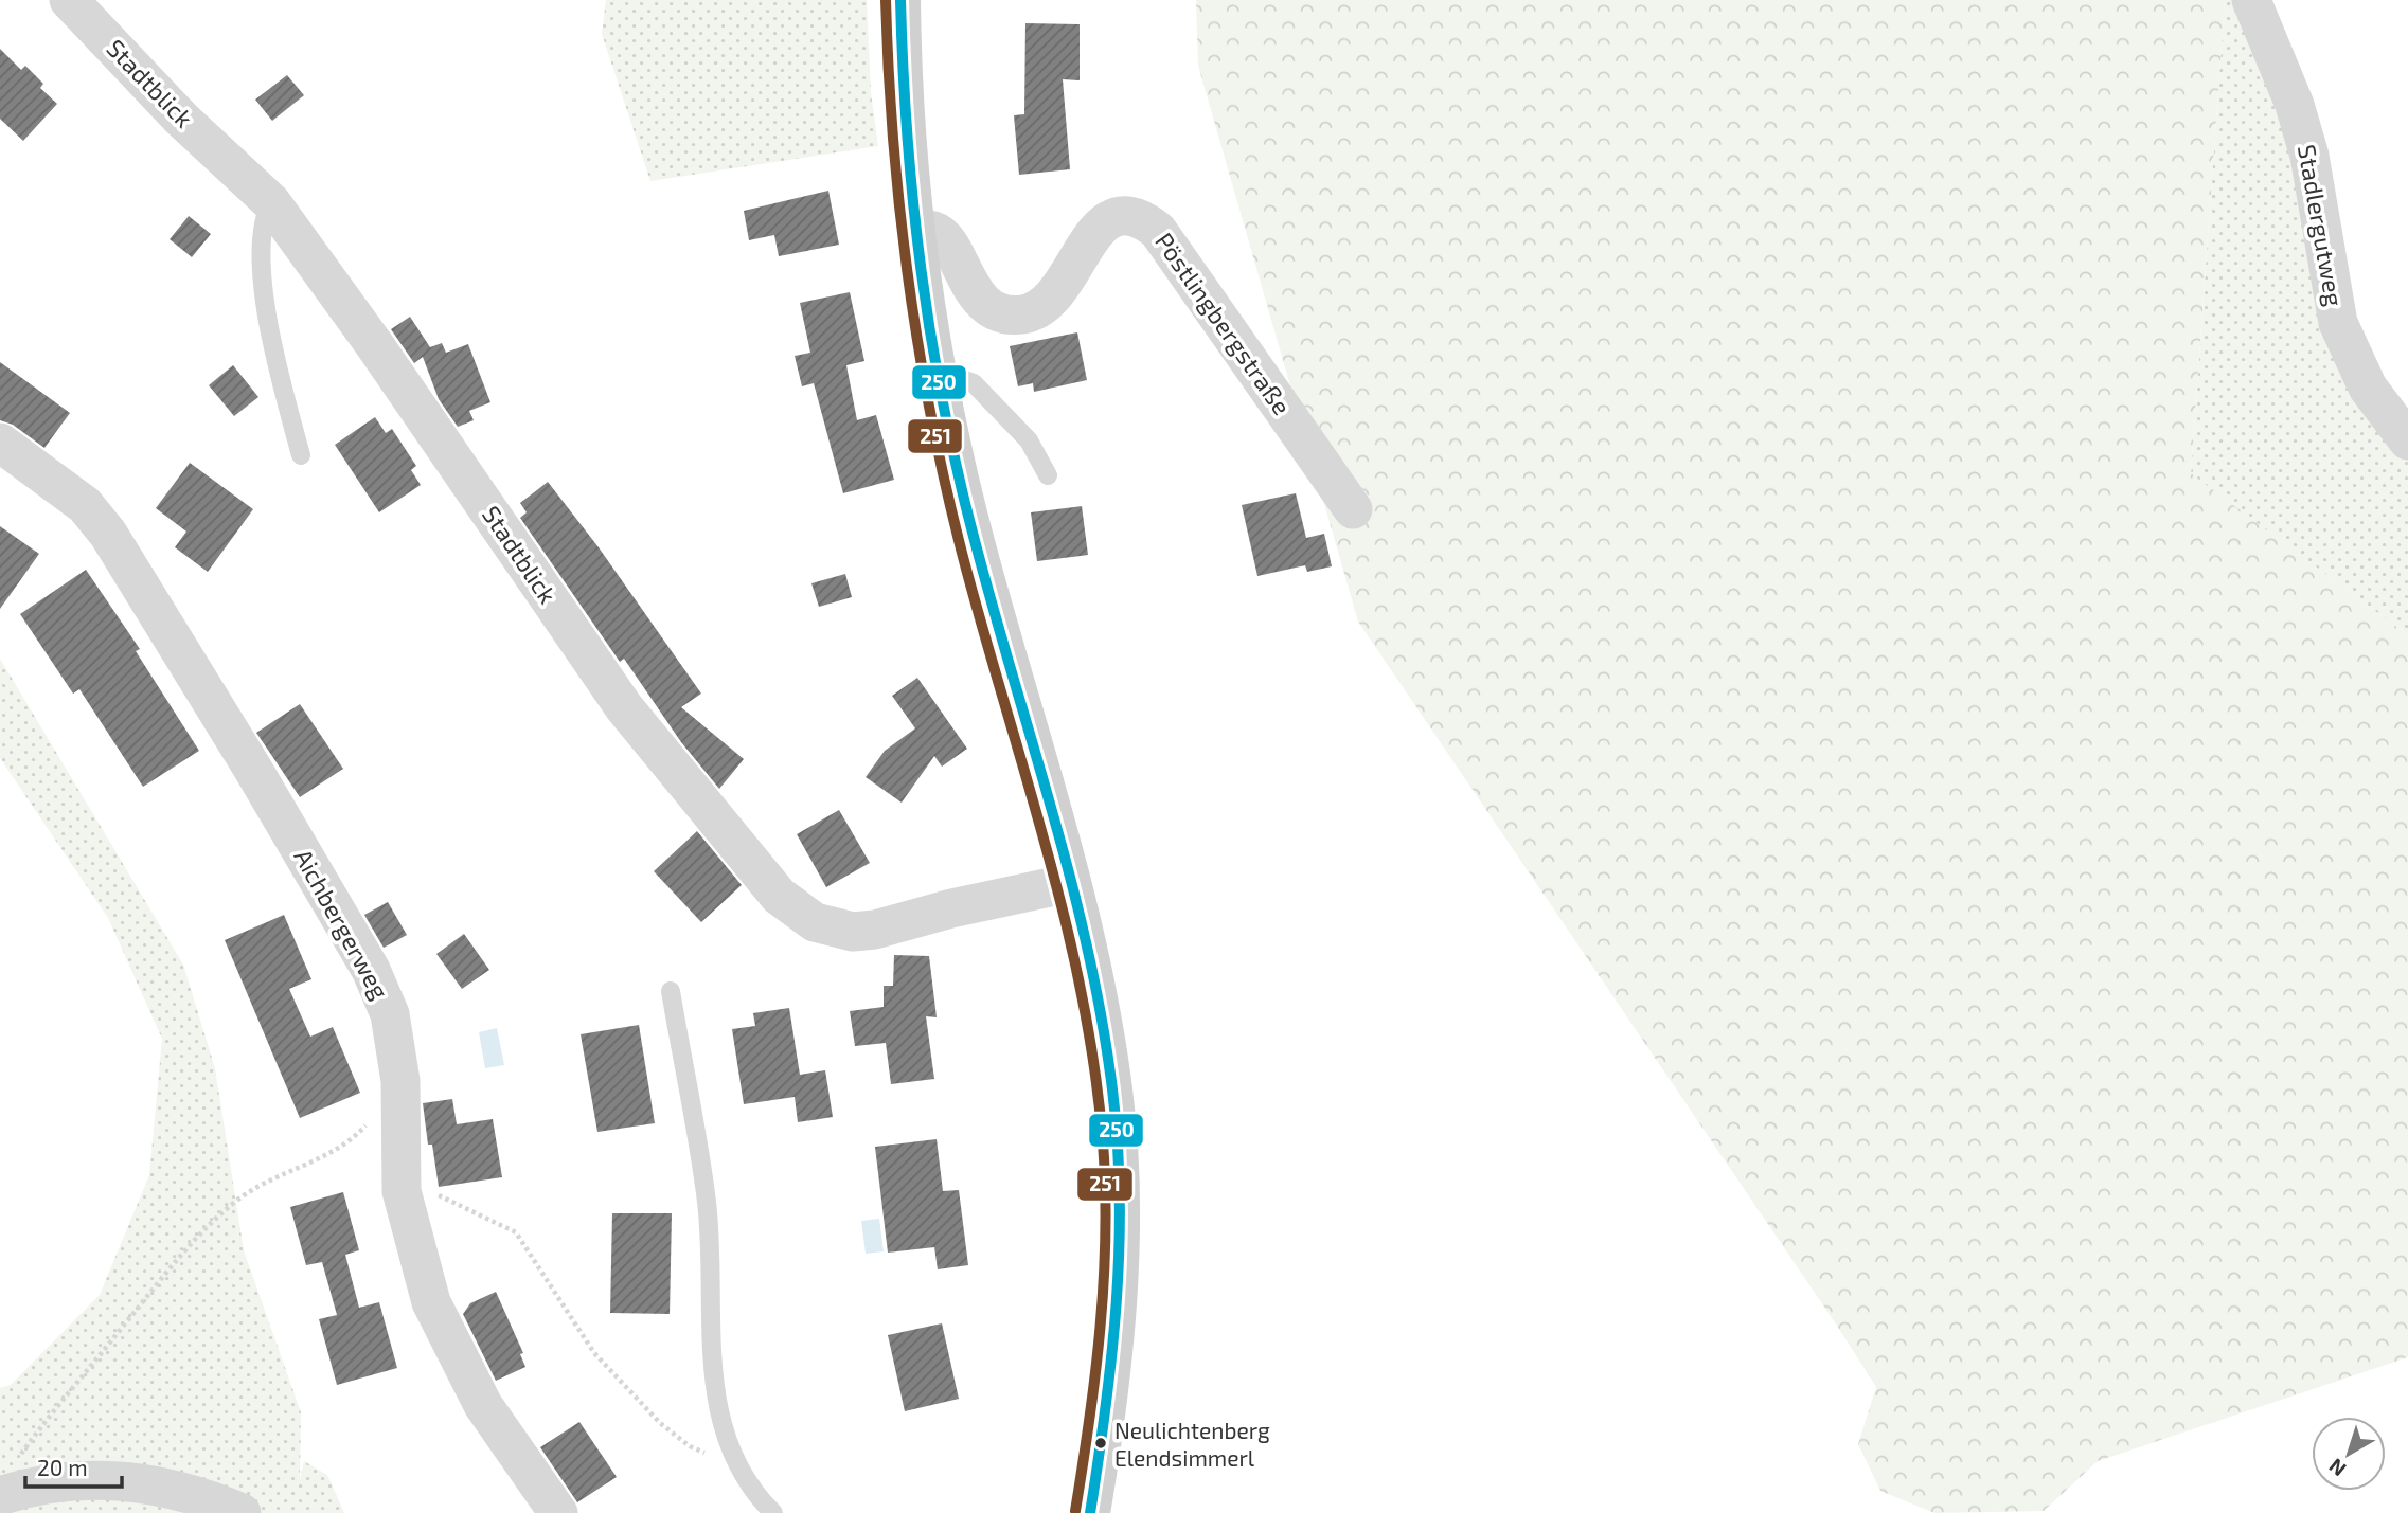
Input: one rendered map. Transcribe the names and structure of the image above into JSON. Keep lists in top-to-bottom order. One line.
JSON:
{"streets":{"street":["Stadtblick","Stadlergutweg","Pöstlingbergstraße","Aichbergerweg"]},"places":["Neulichtenberg Elendsimmerl"],"lines":["transit line 250","transit line 251"],"scale_bar":"20 m","north":"bottom left"}
